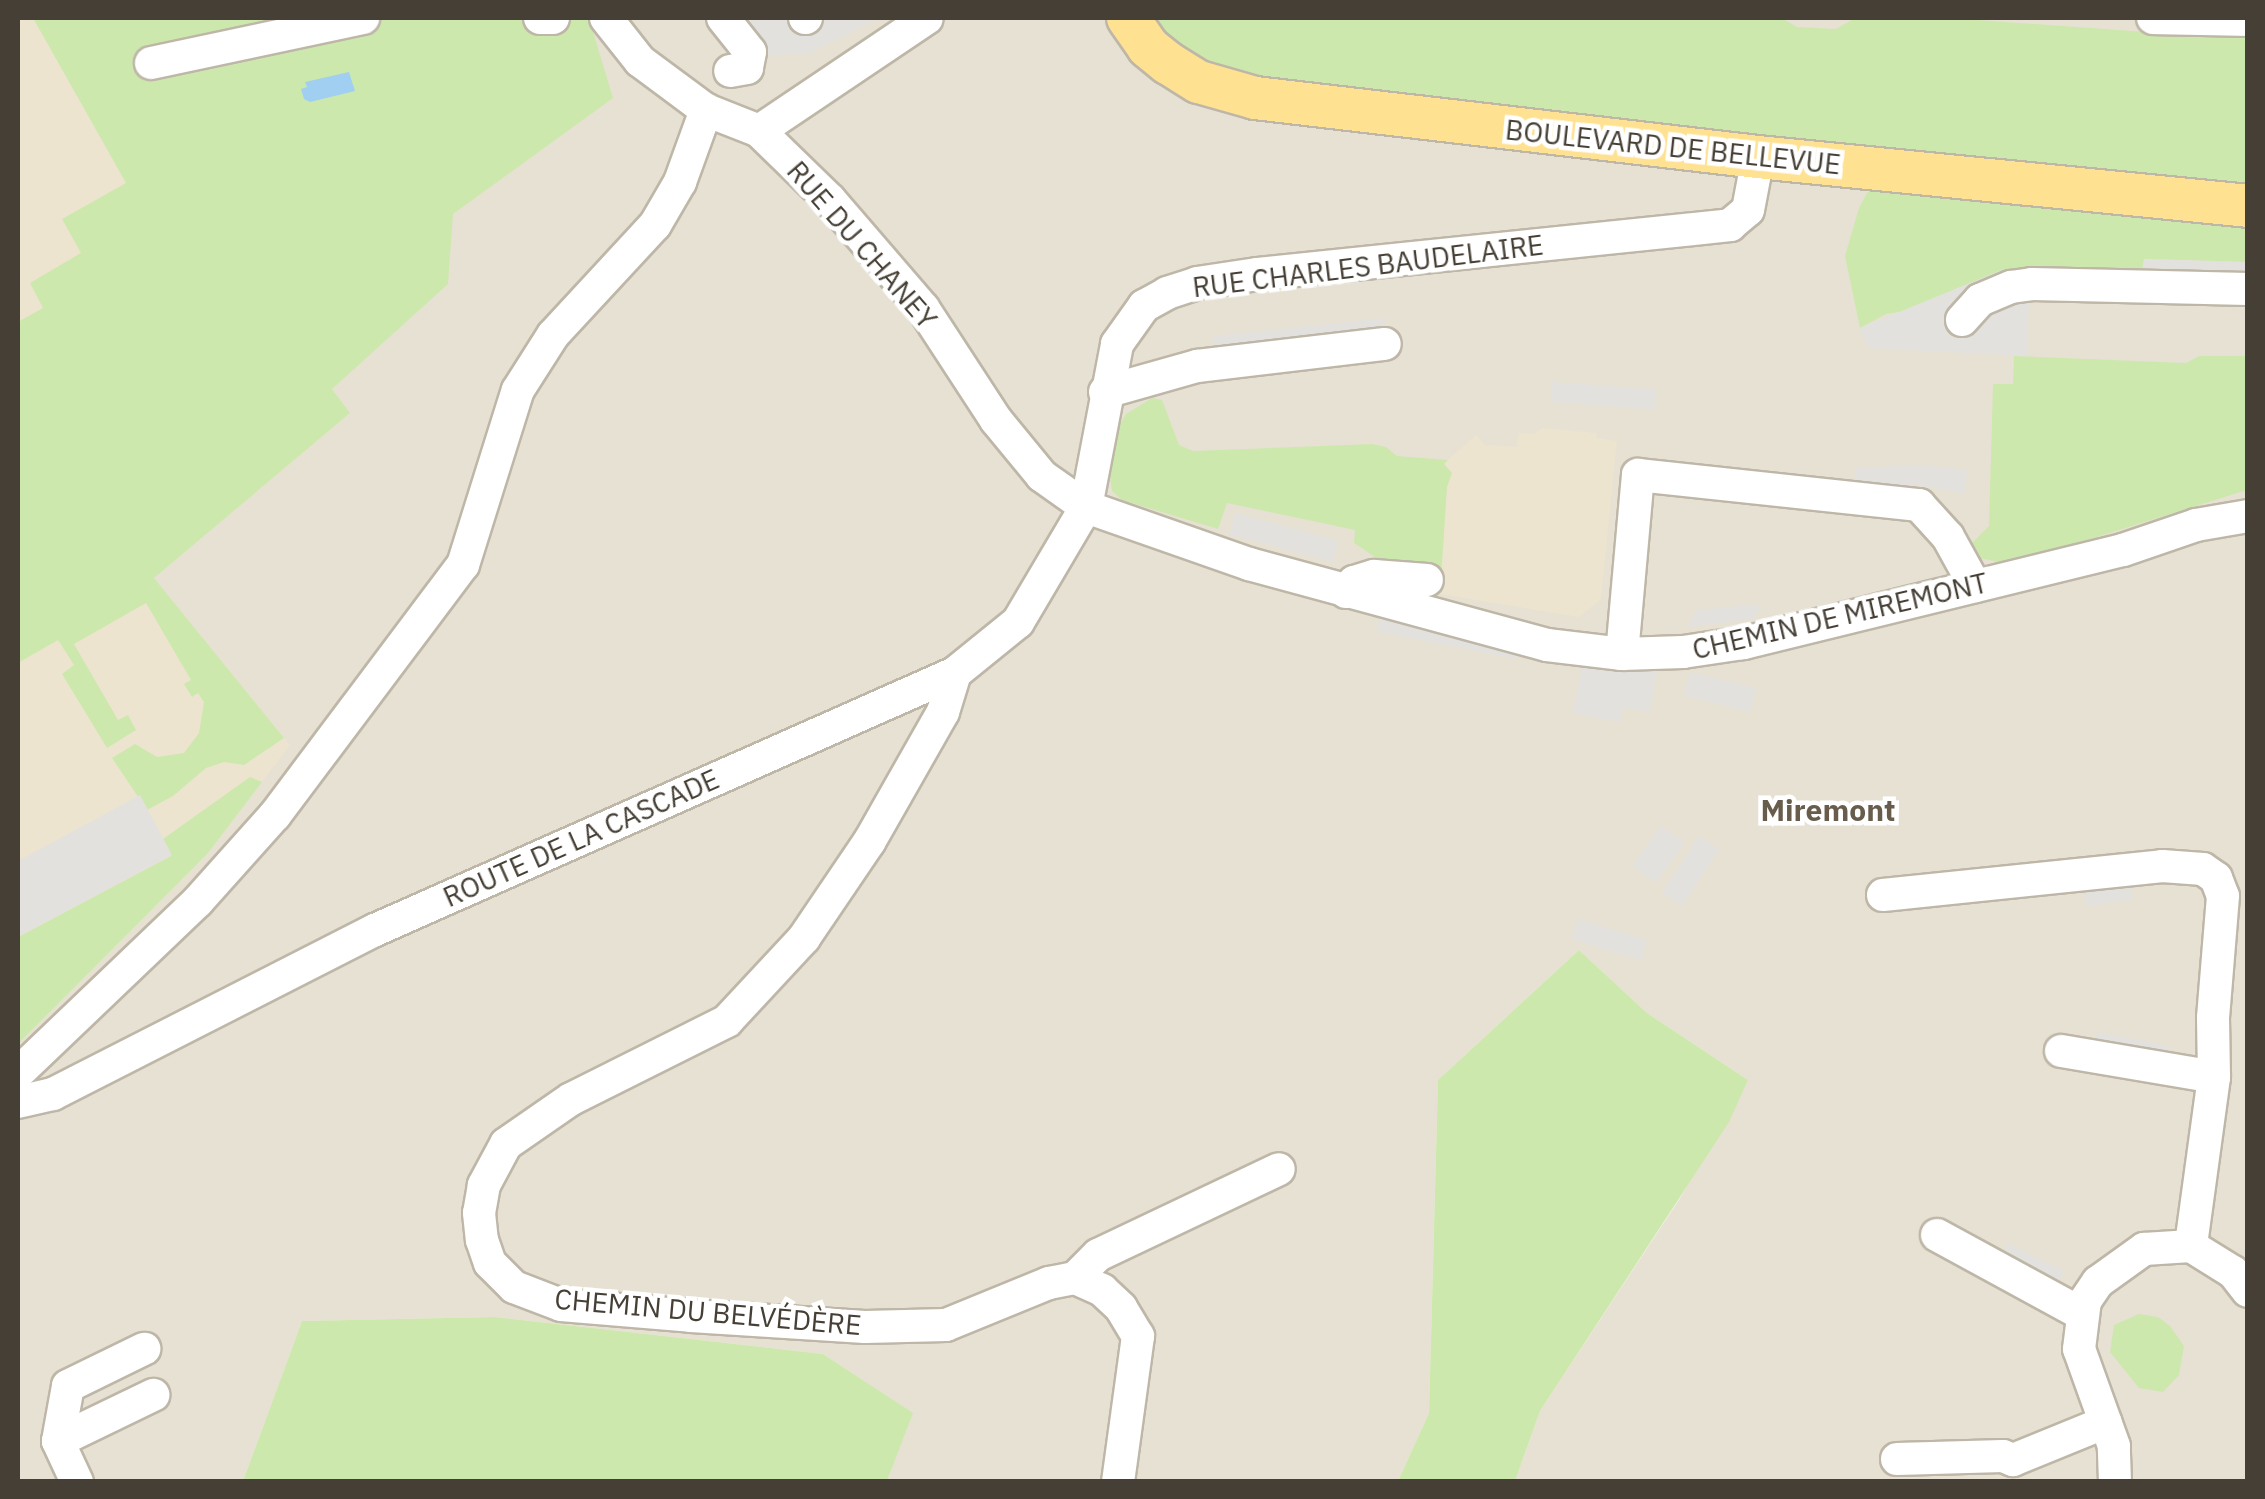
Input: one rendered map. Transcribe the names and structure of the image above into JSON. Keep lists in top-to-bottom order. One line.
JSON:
{"streets":{"main road":["BOULEVARD DE BELLEVUE"],"street":["RUE DU CHANEY","RUE CHARLES BAUDELAIRE","CHEMIN DE MIREMONT","ROUTE DE LA CASCADE","CHEMIN DU BELVÉDÈRE"]},"crossings":[["BOULEVARD DE BELLEVUE","RUE CHARLES BAUDELAIRE"],["RUE DU CHANEY","RUE CHARLES BAUDELAIRE"],["RUE DU CHANEY","CHEMIN DE MIREMONT"],["RUE DU CHANEY","ROUTE DE LA CASCADE"],["RUE CHARLES BAUDELAIRE","CHEMIN DE MIREMONT"],["RUE CHARLES BAUDELAIRE","ROUTE DE LA CASCADE"],["CHEMIN DE MIREMONT","ROUTE DE LA CASCADE"],["ROUTE DE LA CASCADE","CHEMIN DU BELVÉDÈRE"]],"districts":["Miremont"]}
